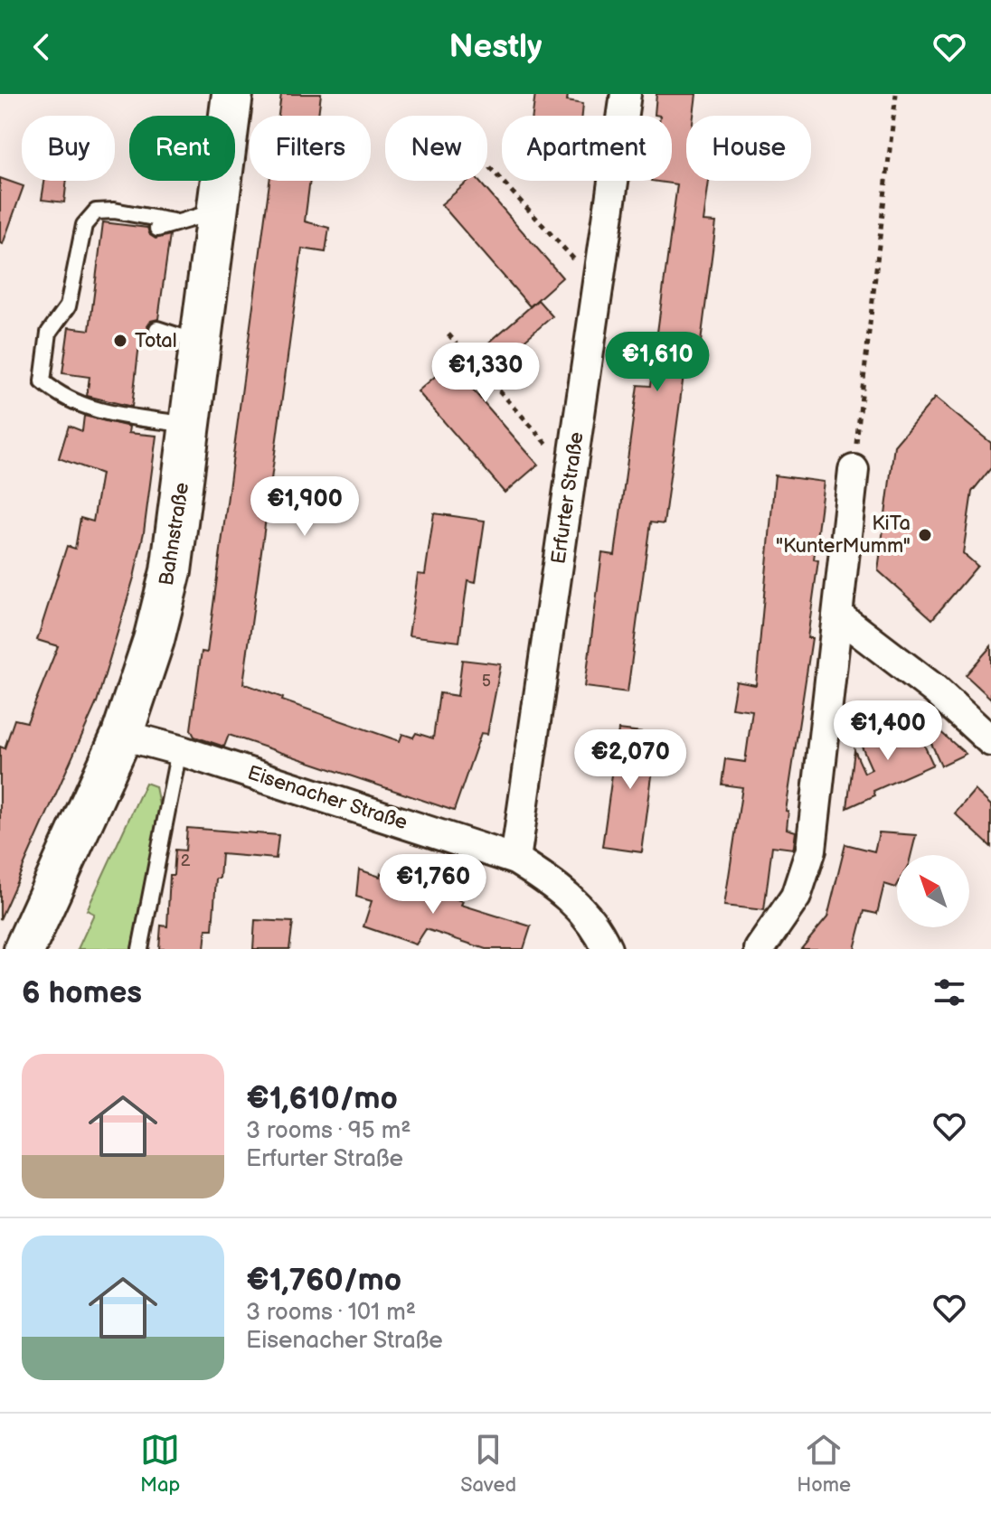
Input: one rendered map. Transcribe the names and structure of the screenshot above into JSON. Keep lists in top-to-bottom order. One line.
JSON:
{"streets":{"street":["Erfurter Straße","Bahnstraße","Eisenacher Straße"]},"crossings":[["Erfurter Straße","Eisenacher Straße"],["Bahnstraße","Eisenacher Straße"]],"places":["Total","KiTa \"KunterMumm\""],"house_numbers":["5","2"],"north":"top left","page":{"header":"Nestly","chip":["Buy","Rent","Filters","New","Apartment","House"],"price":["€1,610","€1,330","€1,900","€1,400","€2,070","€1,760"],"heading":"6 homes","list":[{"name":"€1,610/mo","note":"3 rooms · 95 m² · Erfurter Straße"},{"name":"€1,760/mo","note":"3 rooms · 101 m² · Eisenacher Straße"}],"tabs":["Map","Saved","Home"]}}
